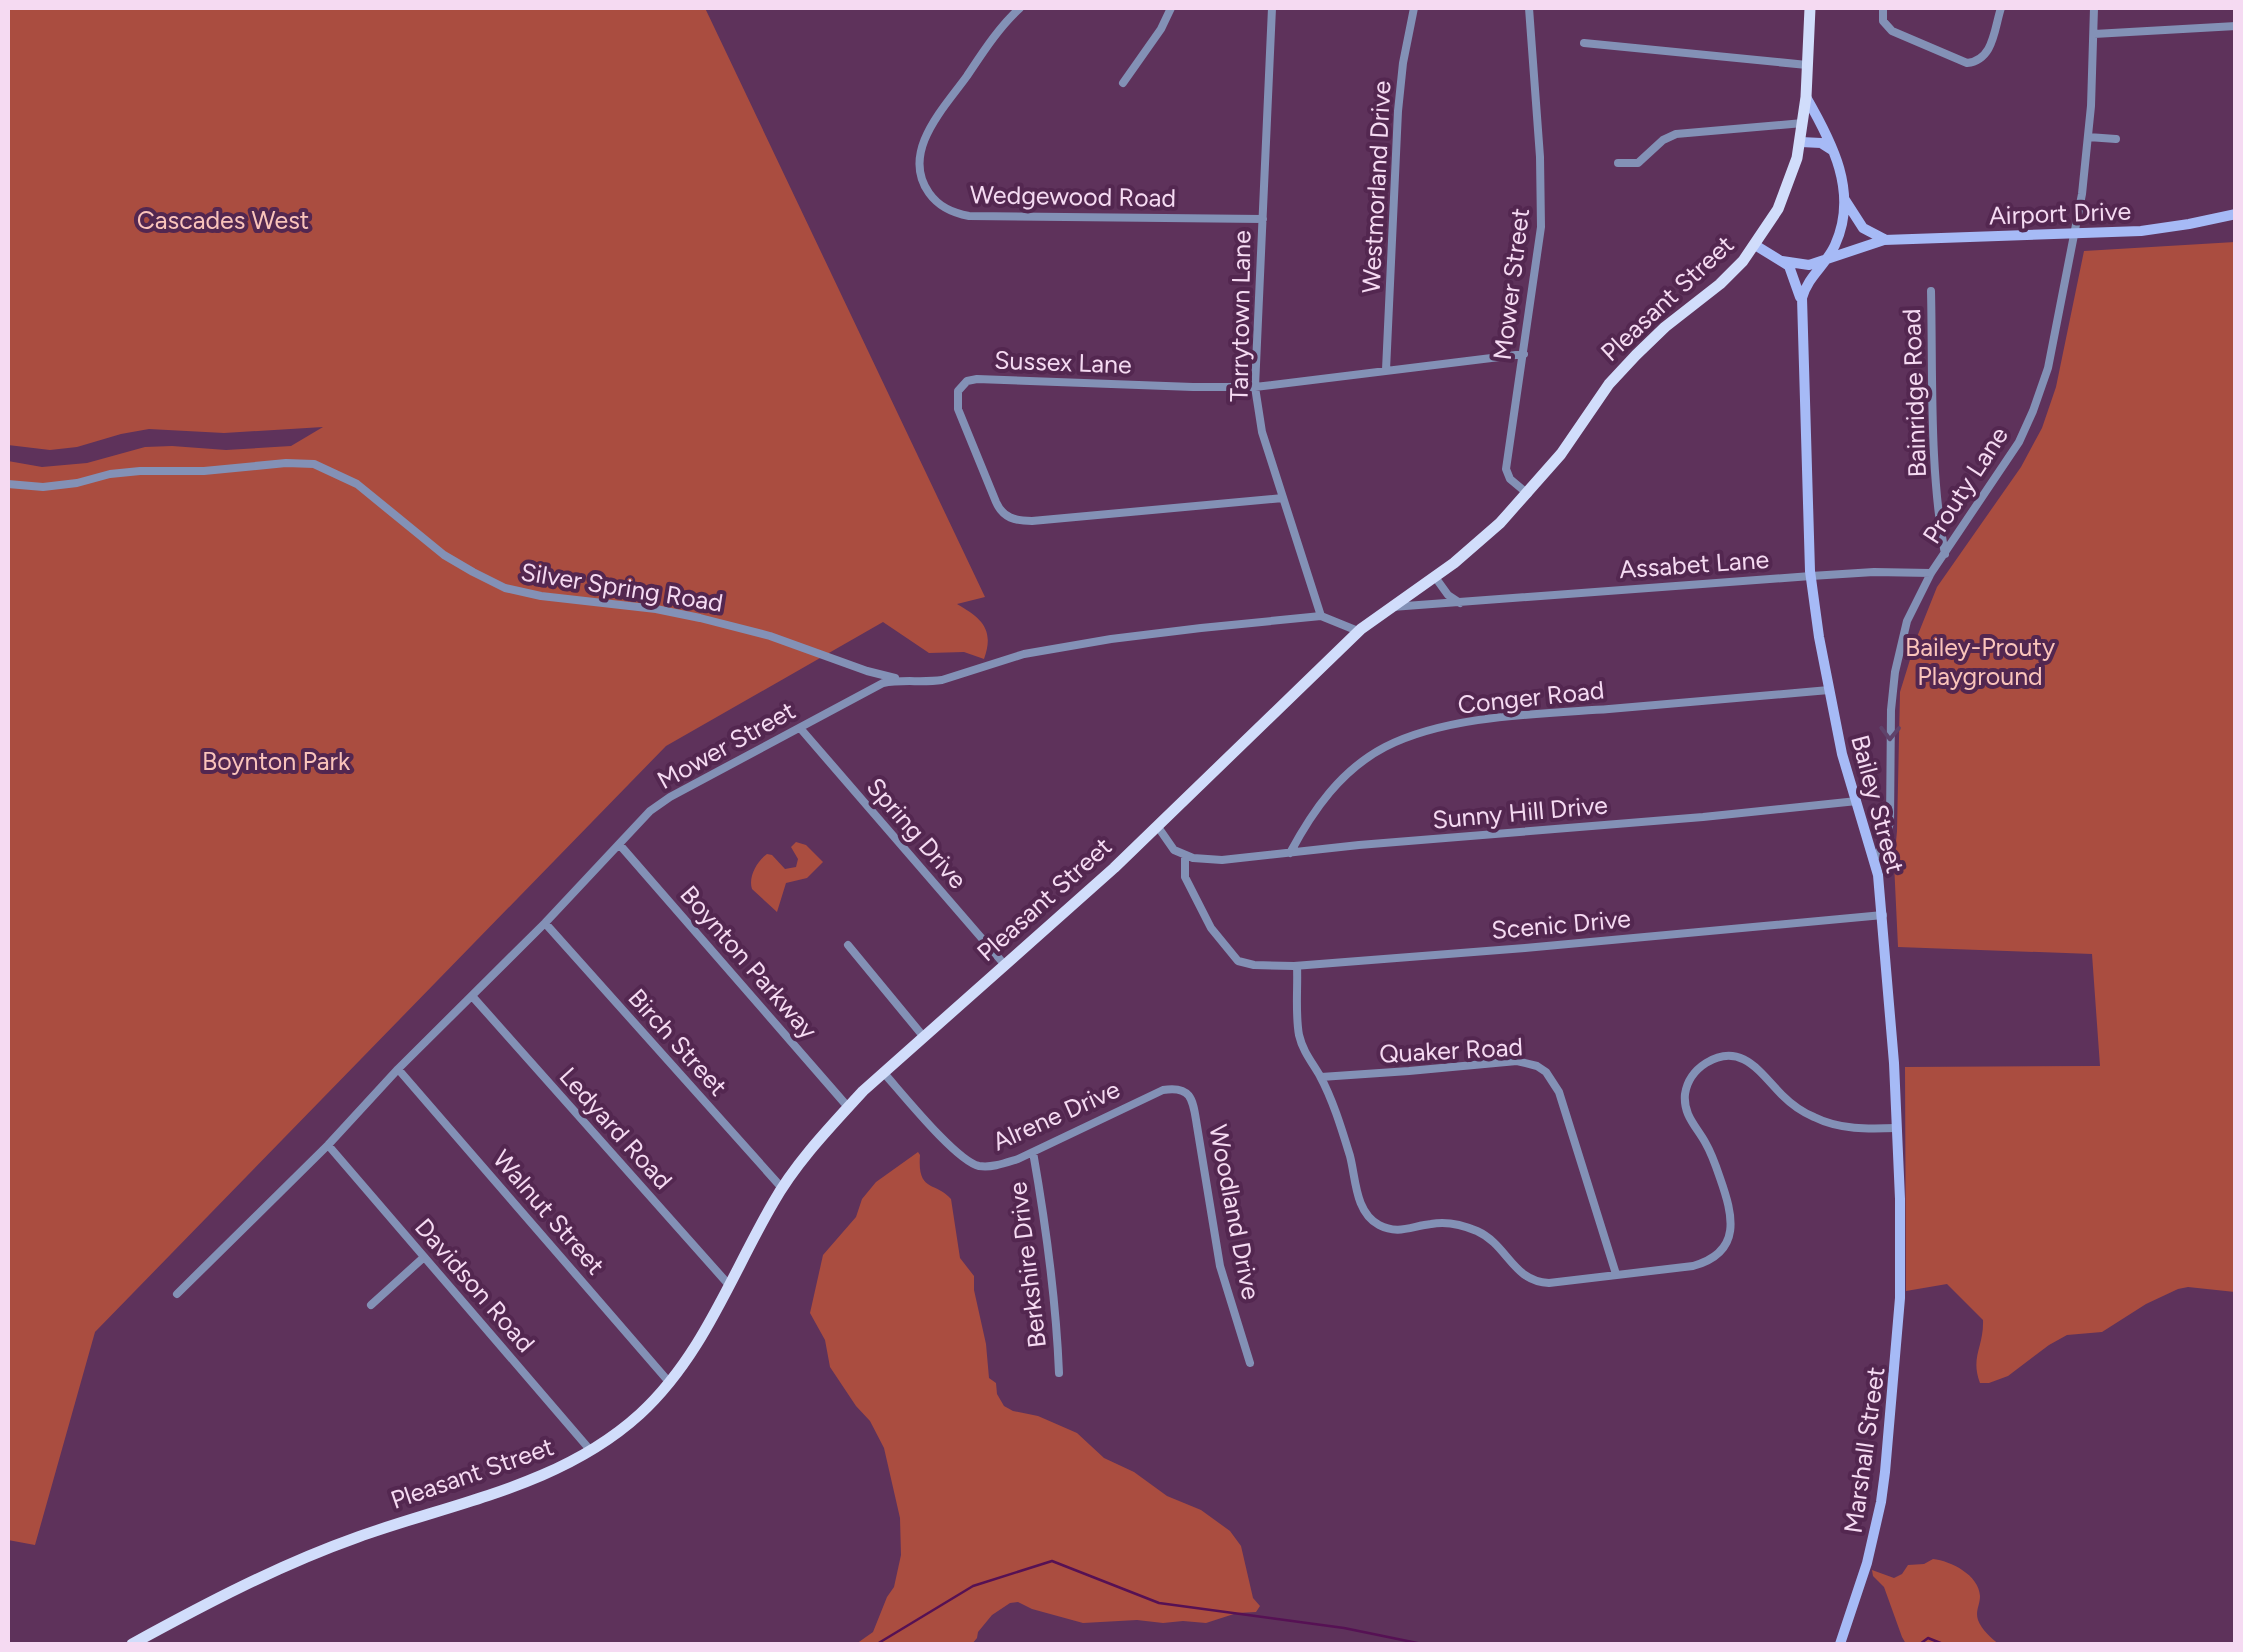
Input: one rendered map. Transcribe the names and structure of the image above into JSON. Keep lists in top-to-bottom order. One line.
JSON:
{"streets":{"main road":["Pleasant Street"],"street":["Westmorland Drive","Wedgewood Road","Airport Drive","Mower Street","Tarrytown Lane","Sussex Lane","Bainridge Road","Prouty Lane","Assabet Lane","Silver Spring Road","Conger Road","Bailey Street","Sunny Hill Drive","Spring Drive","Scenic Drive","Boynton Parkway","Birch Street","Quaker Road","Alrene Drive","Ledyard Road","Walnut Street","Woodland Drive","Berkshire Drive","Davidson Road","Marshall Street"]},"crossings":[["Westmorland Drive","Sussex Lane"],["Wedgewood Road","Tarrytown Lane"],["Airport Drive","Prouty Lane"],["Airport Drive","Bailey Street"],["Mower Street","Pleasant Street"],["Mower Street","Tarrytown Lane"],["Mower Street","Sussex Lane"],["Mower Street","Silver Spring Road"],["Mower Street","Spring Drive"],["Mower Street","Boynton Parkway"],["Mower Street","Birch Street"],["Mower Street","Ledyard Road"],["Mower Street","Walnut Street"],["Mower Street","Davidson Road"],["Pleasant Street","Assabet Lane"],["Pleasant Street","Spring Drive"],["Pleasant Street","Boynton Parkway"],["Pleasant Street","Birch Street"],["Pleasant Street","Alrene Drive"],["Pleasant Street","Ledyard Road"],["Pleasant Street","Walnut Street"],["Pleasant Street","Davidson Road"],["Tarrytown Lane","Sussex Lane"],["Bainridge Road","Prouty Lane"],["Prouty Lane","Assabet Lane"],["Prouty Lane","Bailey Street"],["Assabet Lane","Bailey Street"],["Conger Road","Bailey Street"],["Conger Road","Sunny Hill Drive"],["Bailey Street","Sunny Hill Drive"],["Bailey Street","Scenic Drive"],["Bailey Street","Marshall Street"],["Sunny Hill Drive","Scenic Drive"],["Alrene Drive","Woodland Drive"],["Alrene Drive","Berkshire Drive"]],"parks":["Cascades West","Bailey-Prouty Playground","Boynton Park"]}
